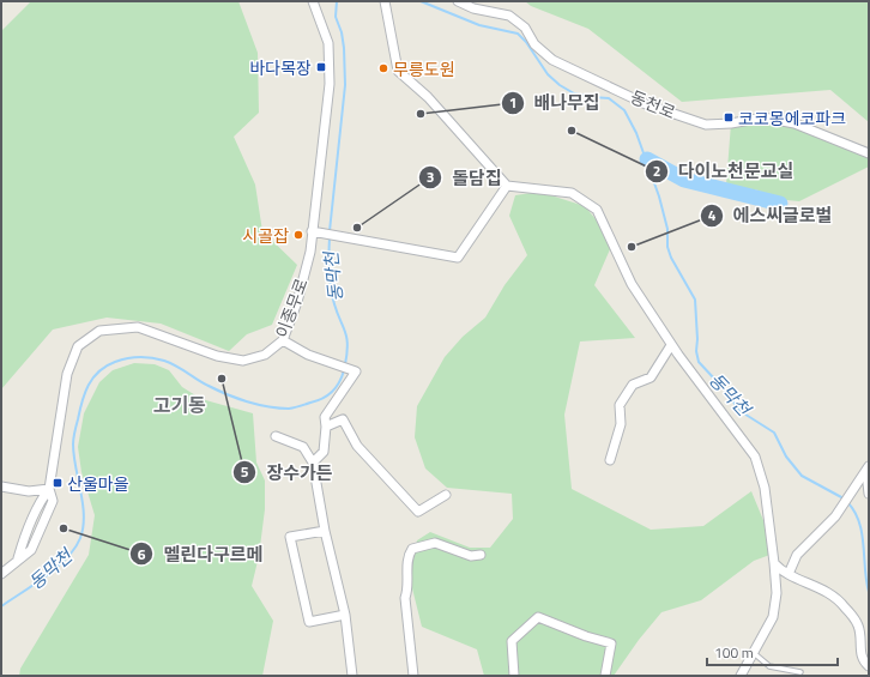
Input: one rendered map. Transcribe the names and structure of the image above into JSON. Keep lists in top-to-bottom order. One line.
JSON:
{"streets":{"street":["동천로","이종무로"]},"districts":["고기동"],"water":["동막천"],"places":{"transit":["바다목장","코코몽에코파크","산울마을"],"other":["무릉도원","배나무집","다이노천문교실","돌담집","시골잡","에스씨글로벌","장수가든","멜린다구르메"]},"scale_bar":"100 m"}
